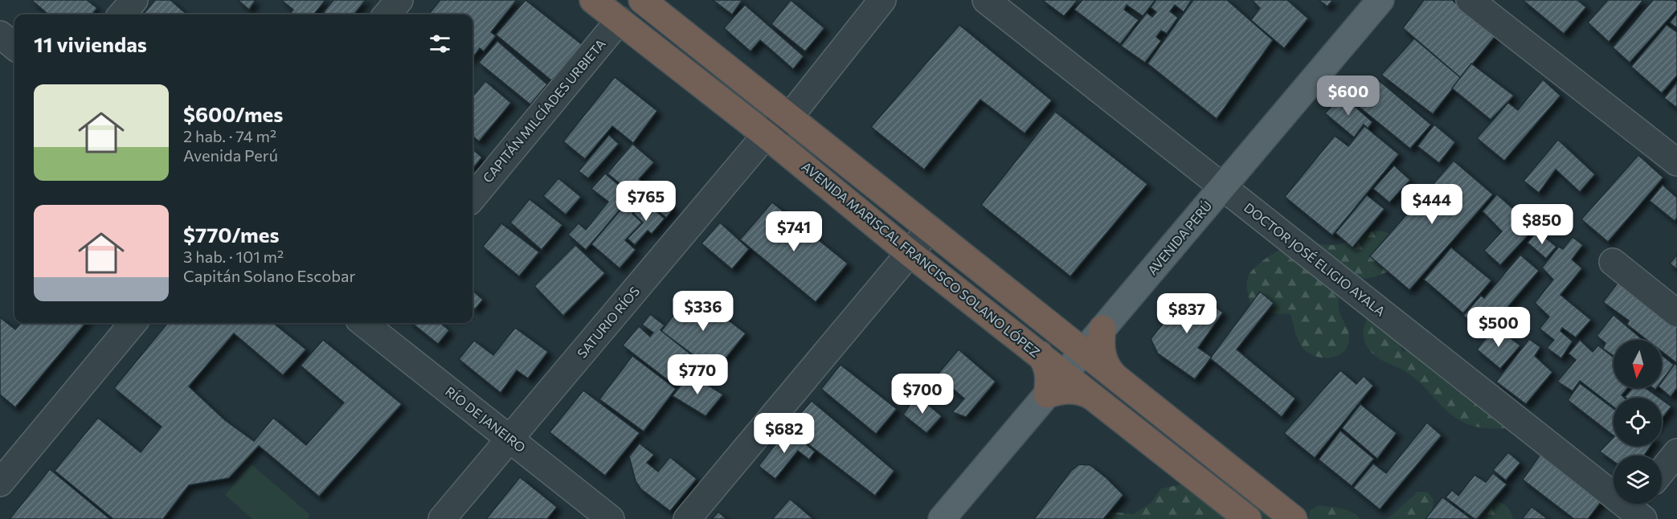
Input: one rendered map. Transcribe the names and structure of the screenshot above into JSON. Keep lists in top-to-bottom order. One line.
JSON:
{"streets":{"highway":["AVENIDA MARISCAL FRANCISCO SOLANO LÓPEZ"],"main road":["AVENIDA PERÚ"],"street":["CAPITÁN MILCÍADES URBIETA","DOCTOR JOSÉ ELIGIO AYALA","SATURIO RÍOS","RÍO DE JANEIRO"]},"crossings":[["CAPITÁN MILCÍADES URBIETA","AVENIDA MARISCAL FRANCISCO SOLANO LÓPEZ"],["AVENIDA PERÚ","AVENIDA MARISCAL FRANCISCO SOLANO LÓPEZ"],["AVENIDA PERÚ","DOCTOR JOSÉ ELIGIO AYALA"],["AVENIDA MARISCAL FRANCISCO SOLANO LÓPEZ","SATURIO RÍOS"],["SATURIO RÍOS","RÍO DE JANEIRO"]],"north":"bottom","page":{"heading":"11 viviendas","list":[{"name":"$600/mes","note":"2 hab. · 74 m² · Avenida Perú"},{"name":"$770/mes","note":"3 hab. · 101 m² · Capitán Solano Escobar"}],"price":["$600","$765","$444","$850","$741","$336","$837","$500","$770","$700","$682"]}}
